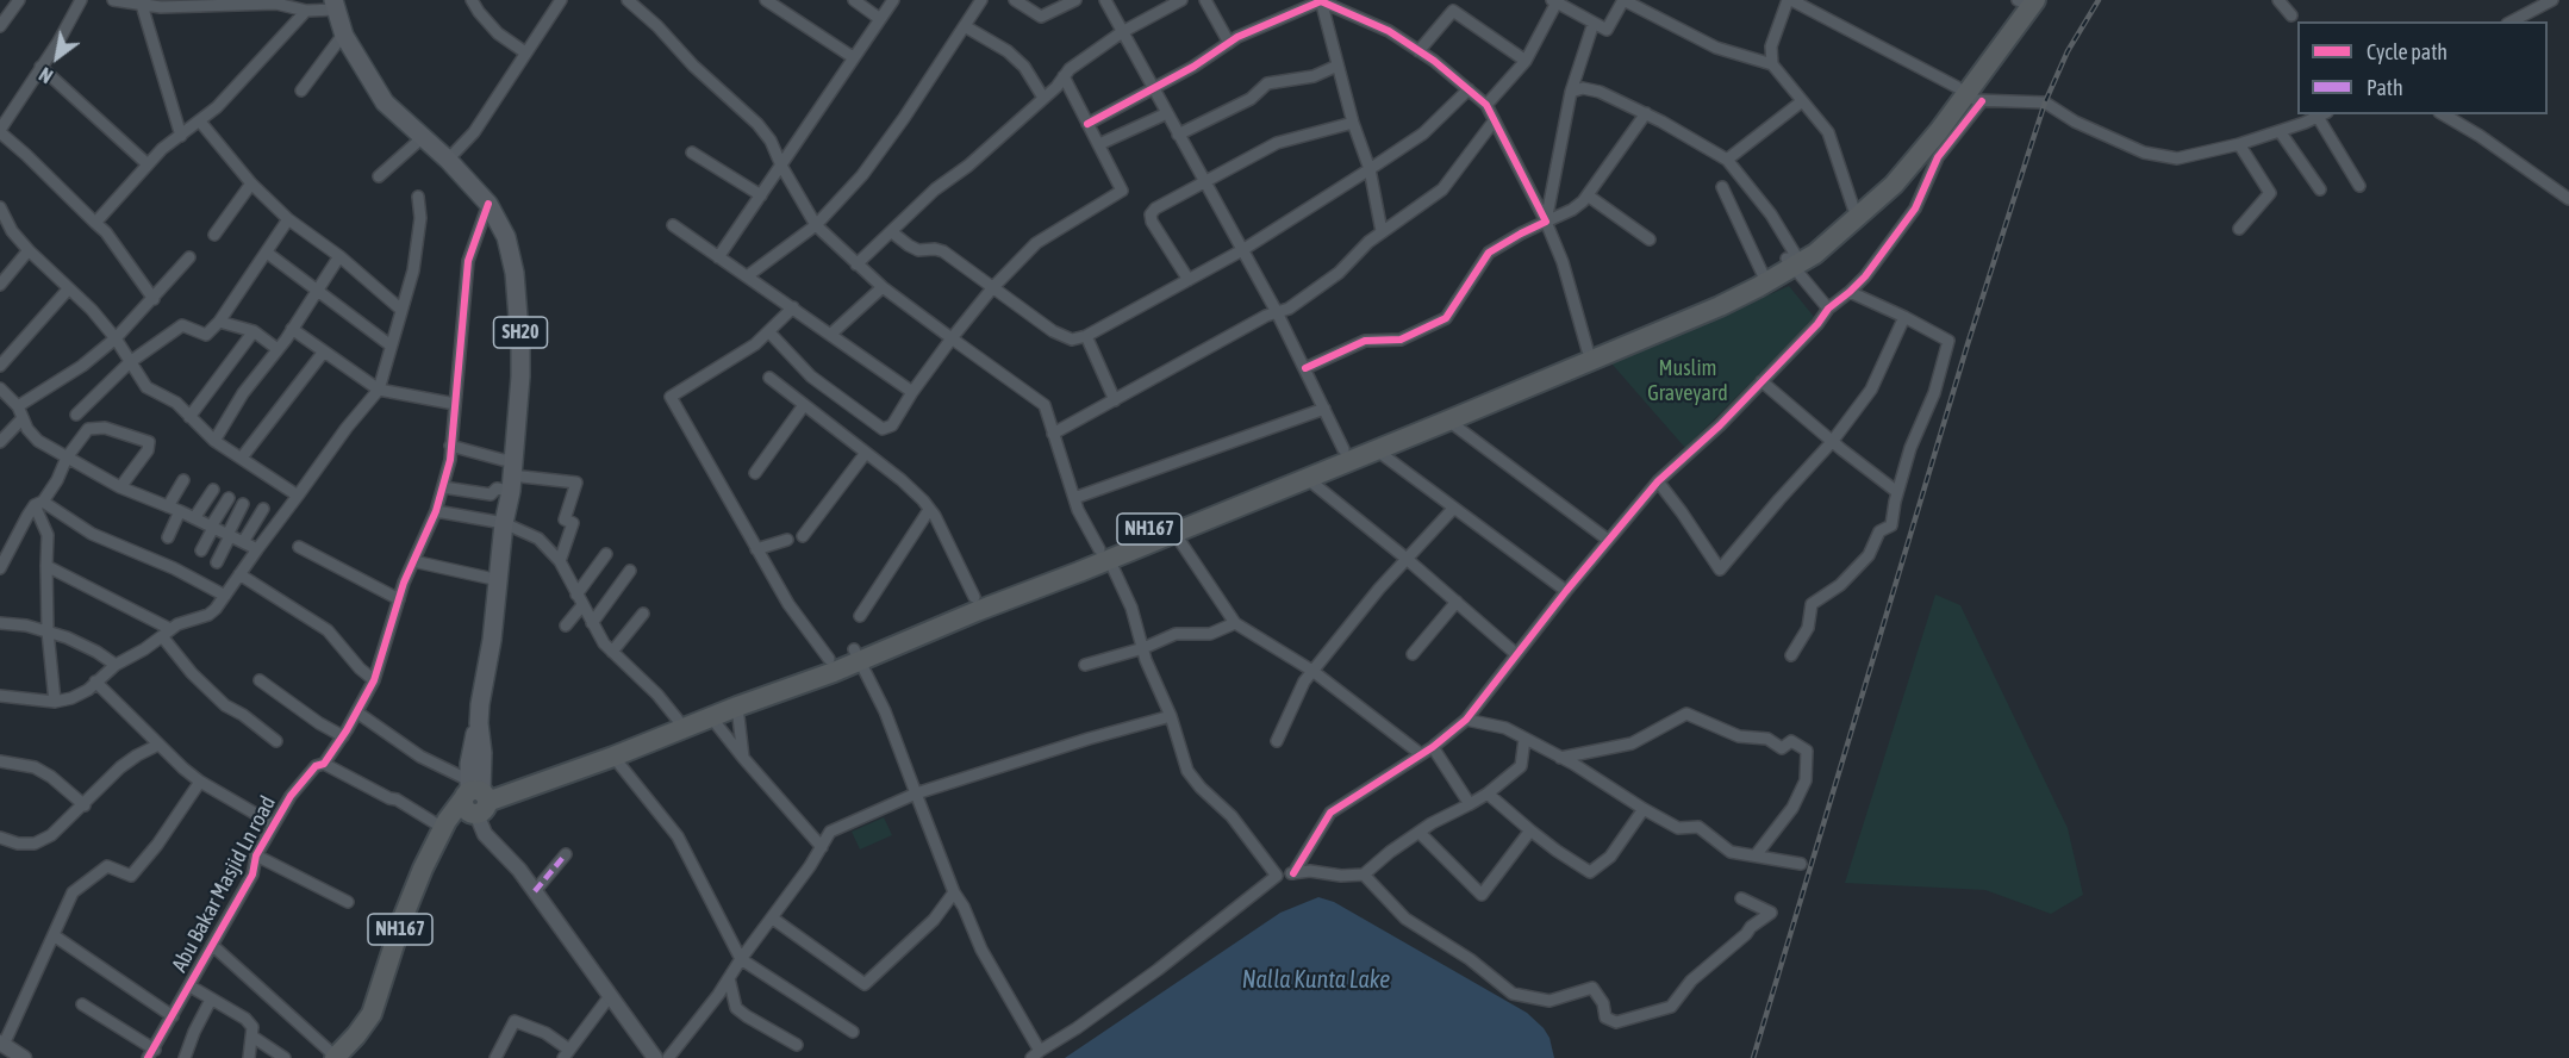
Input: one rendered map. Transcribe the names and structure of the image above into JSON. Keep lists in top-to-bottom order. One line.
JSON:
{"streets":{"highway":["NH167"],"main road":["SH20"],"street":["Abu Bakar Masjid Ln road"]},"crossings":[["SH20","NH167"],["SH20","Abu Bakar Masjid Ln road"]],"water":["Nalla Kunta Lake"],"parks":["Muslim Graveyard"],"legend":["Cycle path","Path"],"north":"bottom left"}
